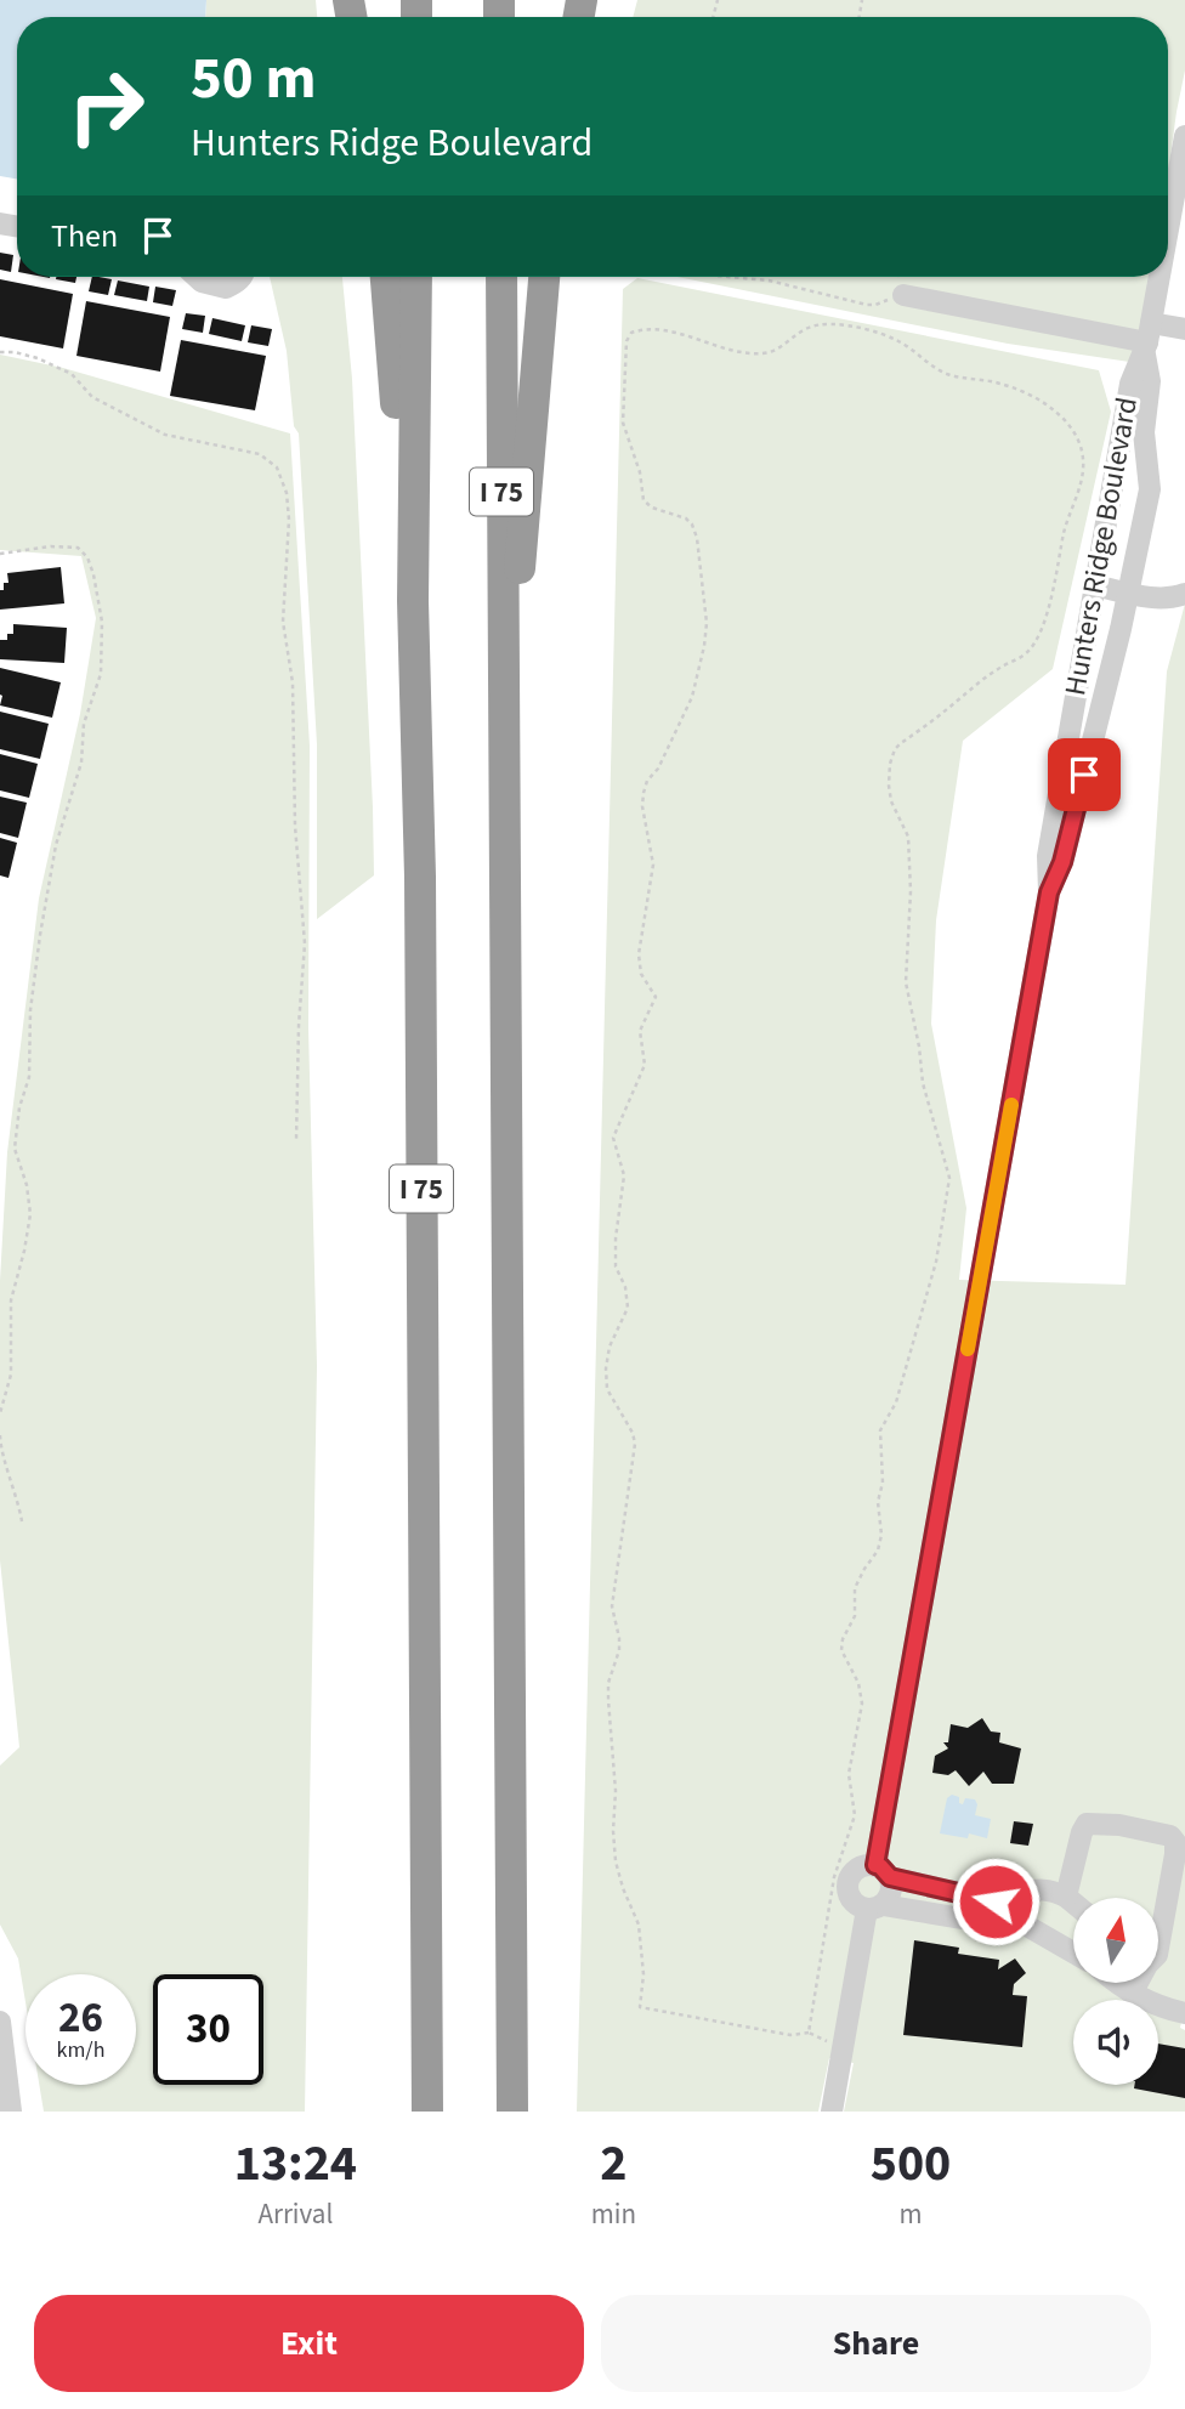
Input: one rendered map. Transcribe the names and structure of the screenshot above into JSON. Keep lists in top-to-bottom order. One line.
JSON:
{"streets":{"highway":["I 75"],"street":["Hunters Ridge Boulevard"]},"north":"top","page":{"turn":["50 m","Hunters Ridge Boulevard"],"then":"Then","speed":"26 km/h","limit":"30","eta":["13:24","Arrival","2","min","500","m"],"buttons":["Exit","Share"]}}
